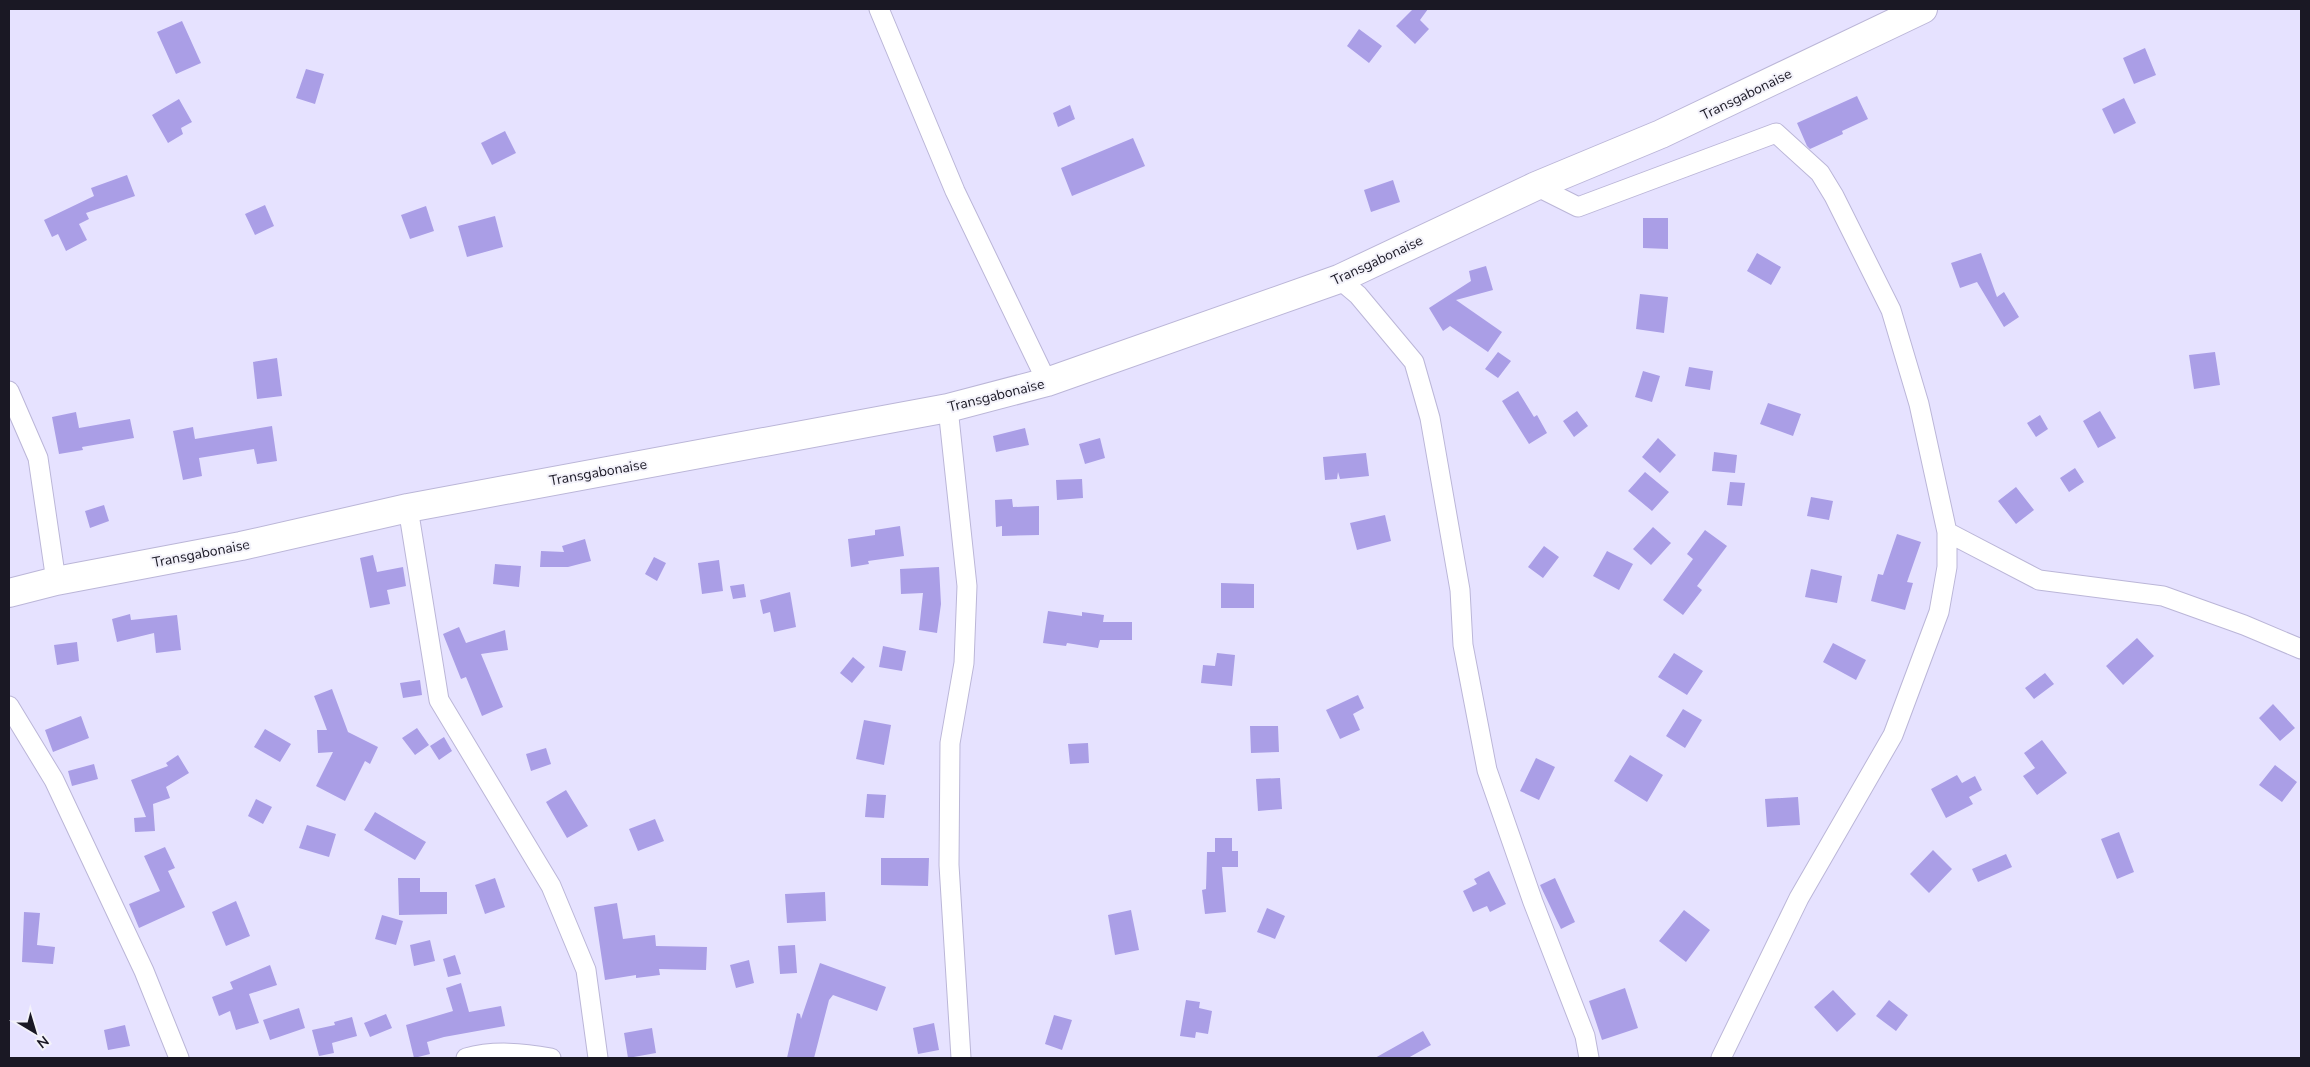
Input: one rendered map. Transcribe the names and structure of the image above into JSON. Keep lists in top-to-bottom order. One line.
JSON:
{"streets":{"highway":["Transgabonaise"]},"north":"bottom right"}
